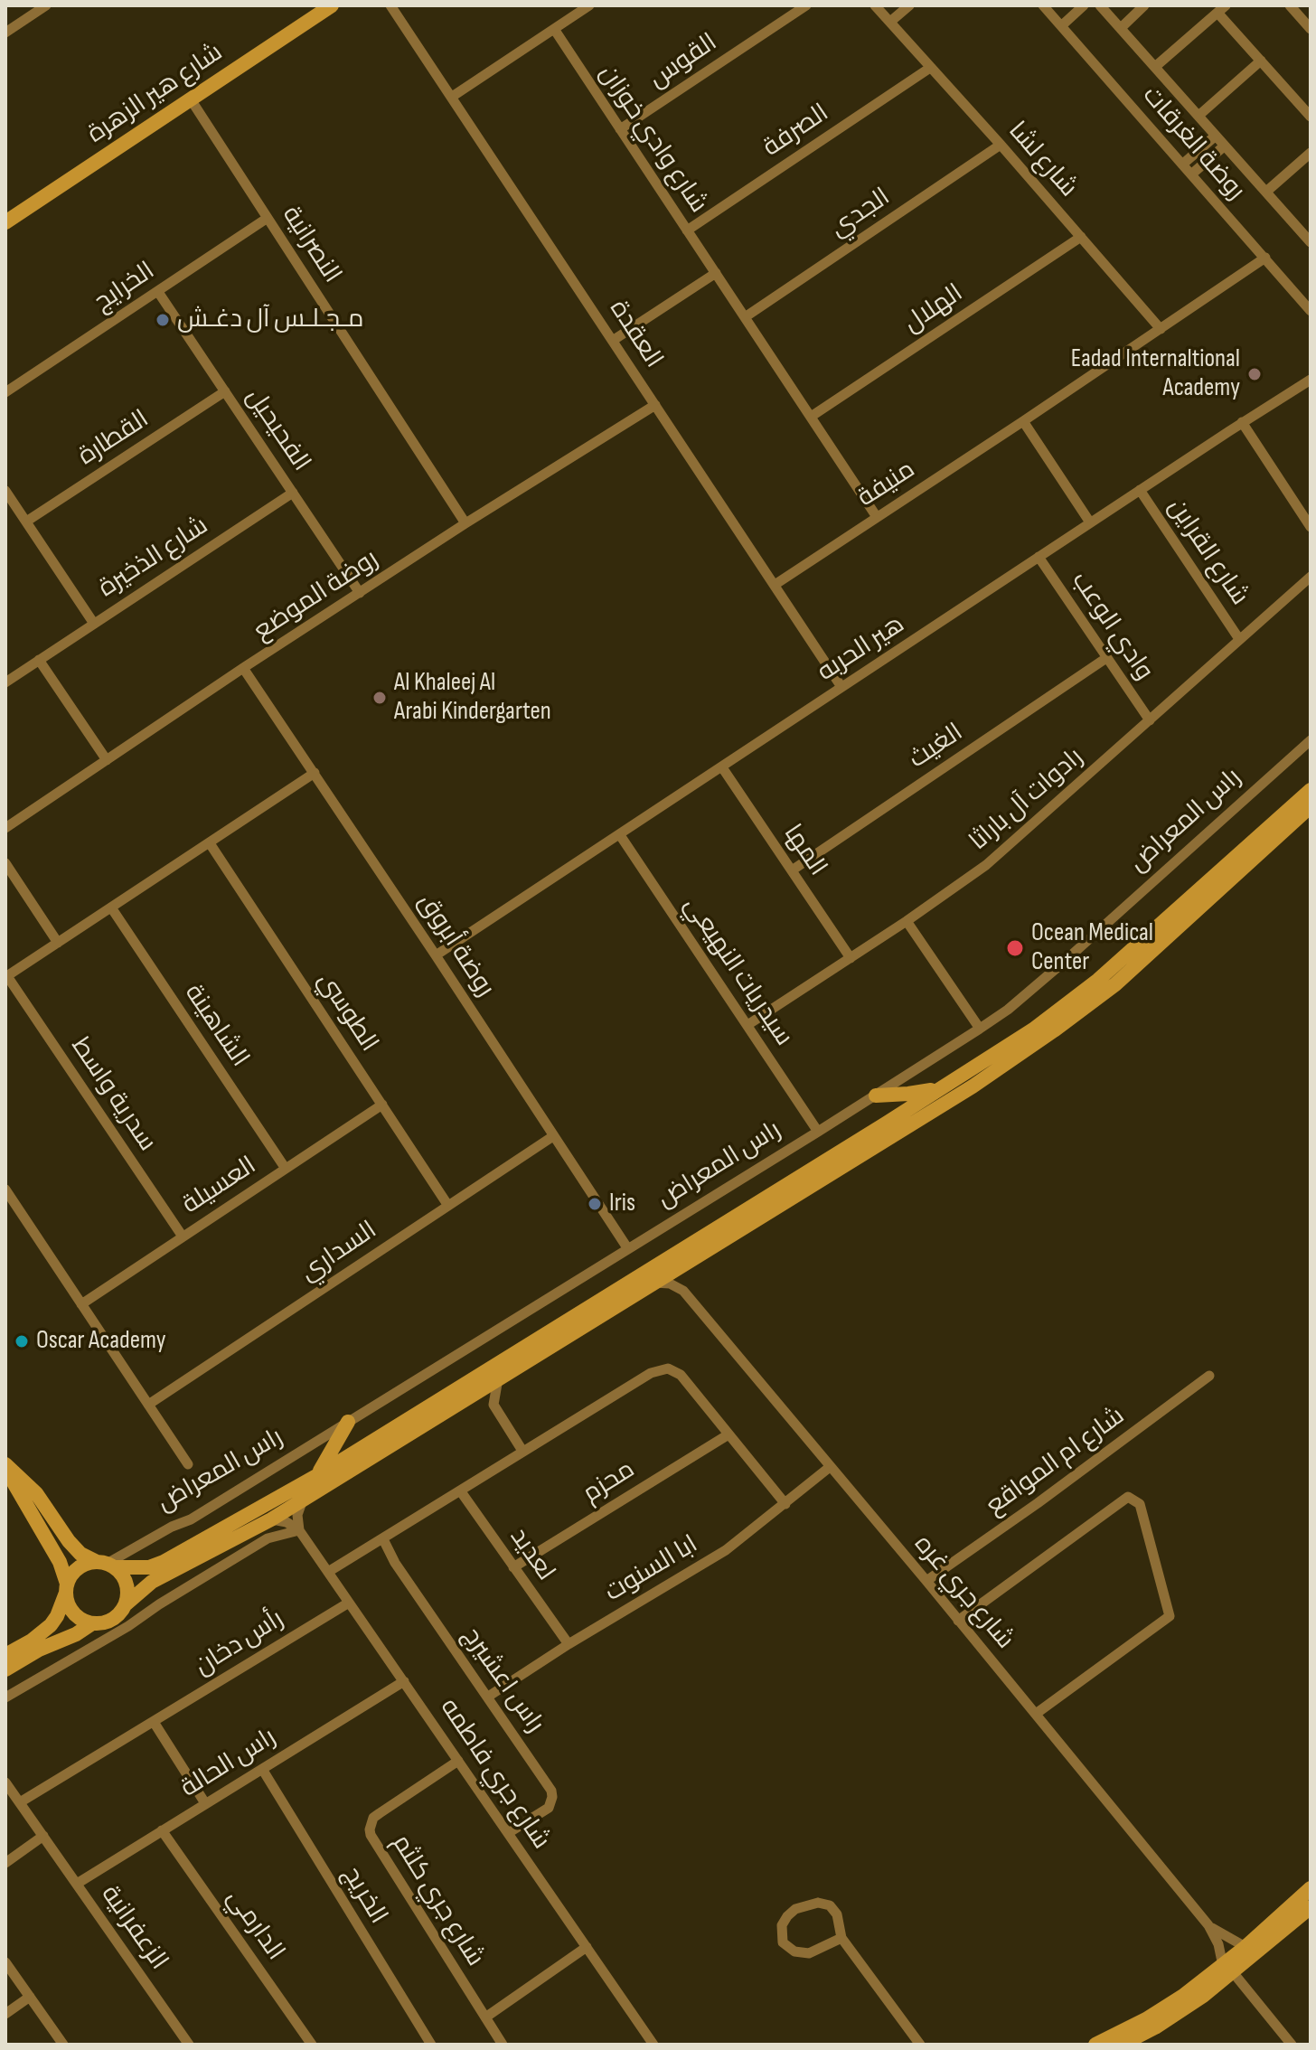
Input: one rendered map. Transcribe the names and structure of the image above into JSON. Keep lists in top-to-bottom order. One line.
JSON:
{"streets":{"street":["القوس","شارع هير الزهرة","الصرفة","شارع وادي خوزان","روضة الغرقات","شارع لشا","الجدي","النصرانية","الخرايج","الهلال","العقدة","الفحيحيل","القطارة","منيفة","شارع القراين","شارع الذخيرة","روضة الموضع","وادي الوعب","هير الحربه","الغيث","رادوات آل باراثا","راس المعراض","المها","روضة أبروق","سيدريات النهيعي","الطوسي","الشاهينة","سدرية واسط","العسيلة","السداري","شارع ام المواقع","محزم","لعديد","ابا السنوت","شارع جري غره","رأس دخان","راس اعشيرج","راس الحالة","شارع جري فاطمه","الخريج","شارع جري كلثم","الدارمي","الزعفرانية"]},"crossings":[["القوس","شارع وادي خوزان"],["شارع هير الزهرة","النصرانية"],["الصرفة","شارع وادي خوزان"],["الصرفة","شارع لشا"],["شارع وادي خوزان","الجدي"],["شارع وادي خوزان","الهلال"],["شارع وادي خوزان","منيفة"],["روضة الغرقات","منيفة"],["شارع لشا","الجدي"],["شارع لشا","الهلال"],["شارع لشا","منيفة"],["النصرانية","الخرايج"],["النصرانية","روضة الموضع"],["الخرايج","الفحيحيل"],["العقدة","منيفة"],["العقدة","روضة الموضع"],["العقدة","هير الحربه"],["الفحيحيل","القطارة"],["الفحيحيل","شارع الذخيرة"],["الفحيحيل","روضة الموضع"],["شارع القراين","هير الحربه"],["شارع القراين","رادوات آل باراثا"],["روضة الموضع","روضة أبروق"],["وادي الوعب","هير الحربه"],["وادي الوعب","الغيث"],["وادي الوعب","رادوات آل باراثا"],["هير الحربه","المها"],["هير الحربه","روضة أبروق"],["هير الحربه","سيدريات النهيعي"],["الغيث","المها"],["رادوات آل باراثا","المها"],["رادوات آل باراثا","سيدريات النهيعي"],["راس المعراض","روضة أبروق"],["راس المعراض","سيدريات النهيعي"],["روضة أبروق","السداري"],["الطوسي","العسيلة"],["الطوسي","السداري"],["الشاهينة","العسيلة"],["سدرية واسط","العسيلة"],["شارع ام المواقع","شارع جري غره"],["محزم","لعديد"],["لعديد","ابا السنوت"],["ابا السنوت","شارع جري غره"],["ابا السنوت","راس اعشيرج"],["رأس دخان","شارع جري فاطمه"],["رأس دخان","الزعفرانية"],["راس اعشيرج","شارع جري فاطمه"],["راس الحالة","شارع جري فاطمه"],["راس الحالة","الخريج"],["راس الحالة","الدارمي"],["راس الحالة","الزعفرانية"],["شارع جري فاطمه","شارع جري كلثم"]],"places":["مـجـلـس آل دغـش","Eadad Internaltional Academy","Al Khaleej Al Arabi Kindergarten","Ocean Medical Center","Iris","Oscar Academy"]}
